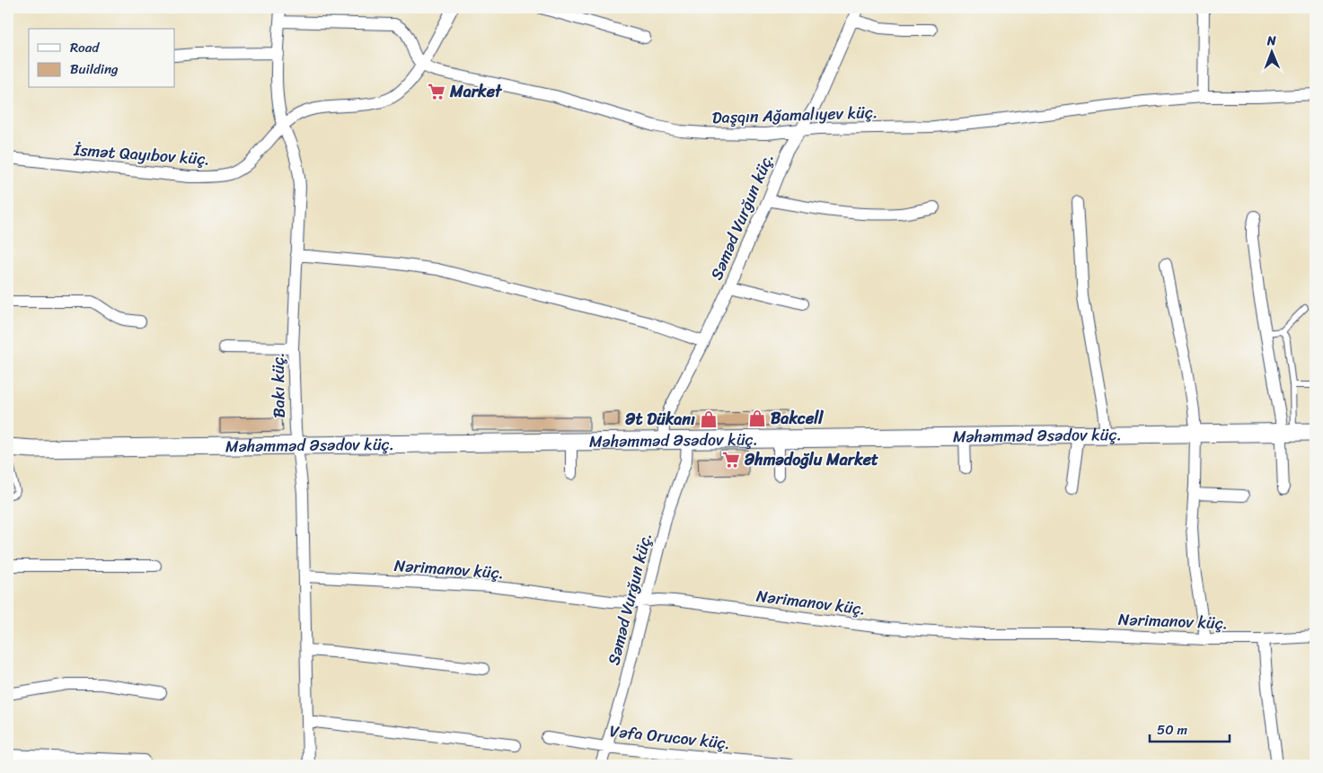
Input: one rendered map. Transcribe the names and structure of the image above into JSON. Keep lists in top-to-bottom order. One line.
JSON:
{"streets":{"main road":["Məhəmməd Əsədov küç."],"street":["Daşqın Ağamalıyev küç.","İsmət Qayıbov küç.","Səməd Vurğun küç.","Bakı küç.","Nərimanov küç.","Vəfa Orucov küç."]},"crossings":[["Daşqın Ağamalıyev küç.","İsmət Qayıbov küç."],["Daşqın Ağamalıyev küç.","Səməd Vurğun küç."],["İsmət Qayıbov küç.","Bakı küç."],["Səməd Vurğun küç.","Məhəmməd Əsədov küç."],["Səməd Vurğun küç.","Nərimanov küç."],["Səməd Vurğun küç.","Vəfa Orucov küç."],["Bakı küç.","Məhəmməd Əsədov küç."],["Bakı küç.","Nərimanov küç."]],"places":{"supermarket":["Market","Əhmədoğlu Market"],"shop":["Bakcell","Ət Dükanı"]},"legend":["Road","Building"],"scale_bar":"50 m","north":"top"}
